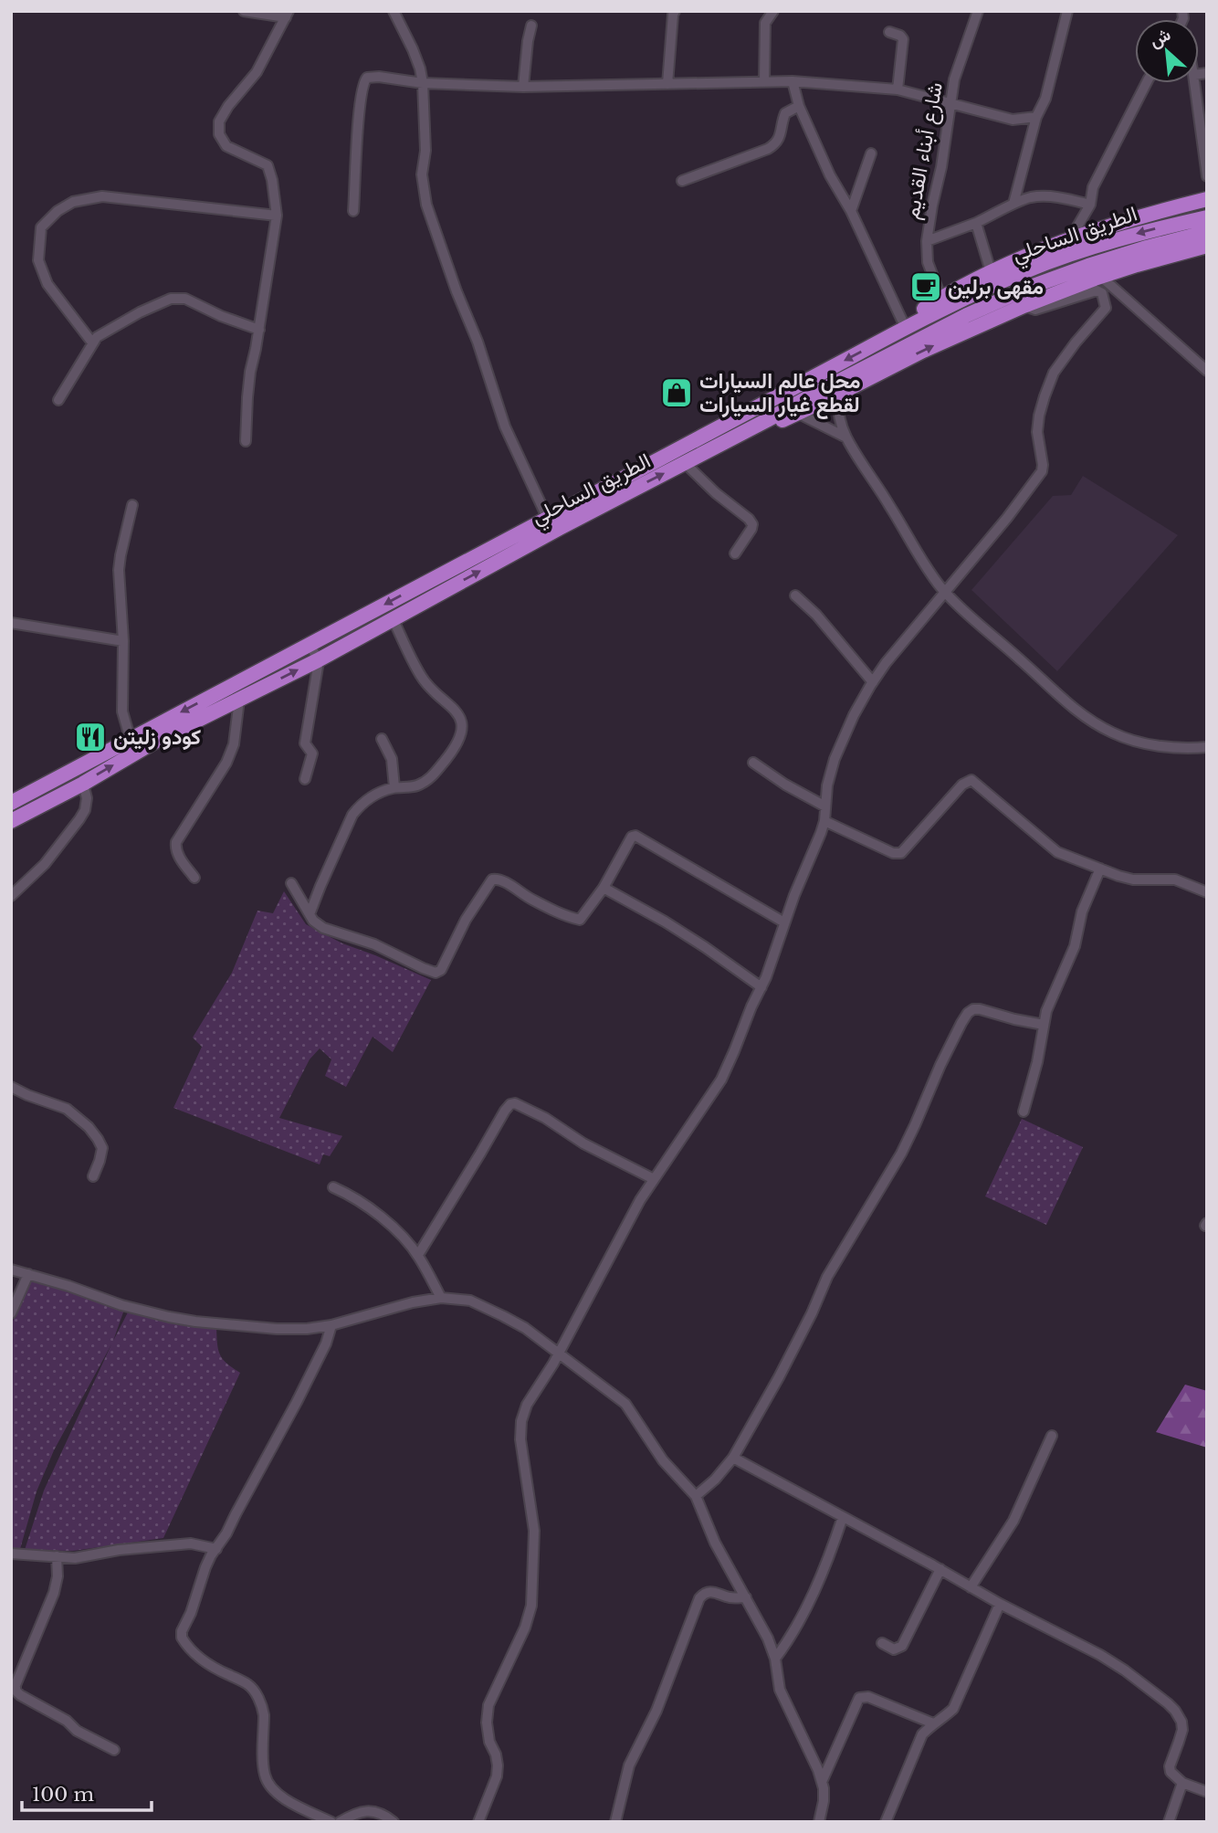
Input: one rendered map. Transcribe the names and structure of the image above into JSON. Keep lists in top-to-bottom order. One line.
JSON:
{"streets":{"highway":["الطريق الساحلي"],"street":["شارع أبناء القديم"]},"places":{"cafe":["مقهى برلين"],"shop":["محل عالم السيارات لقطع غيار السيارات"],"restaurant":["كودو زليتن"]},"scale_bar":"100 m","north":"top left"}
